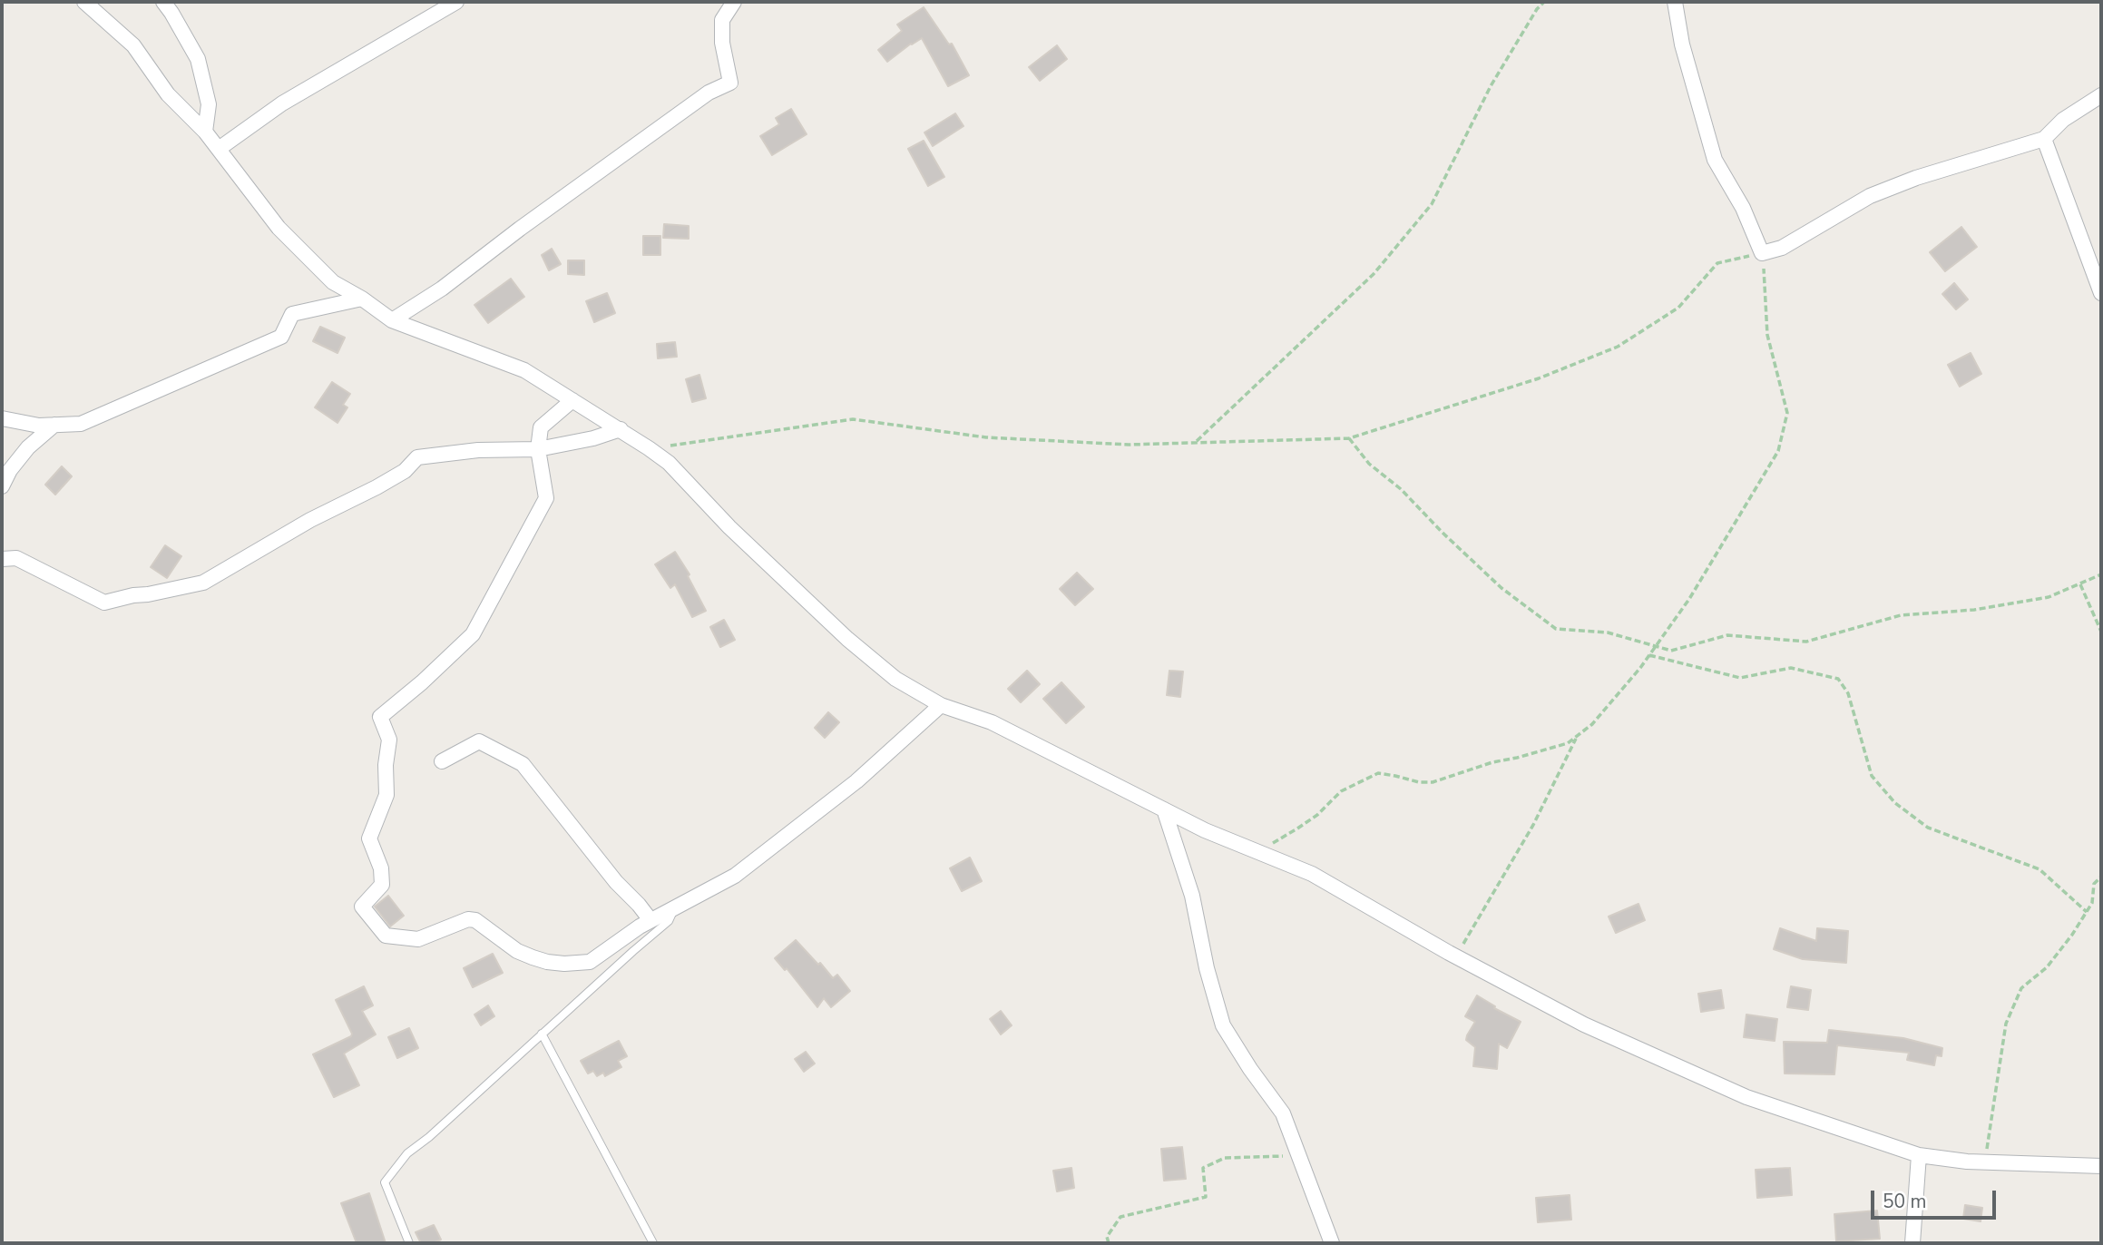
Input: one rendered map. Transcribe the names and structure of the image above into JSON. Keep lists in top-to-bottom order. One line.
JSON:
{"scale_bar":"50 m"}
